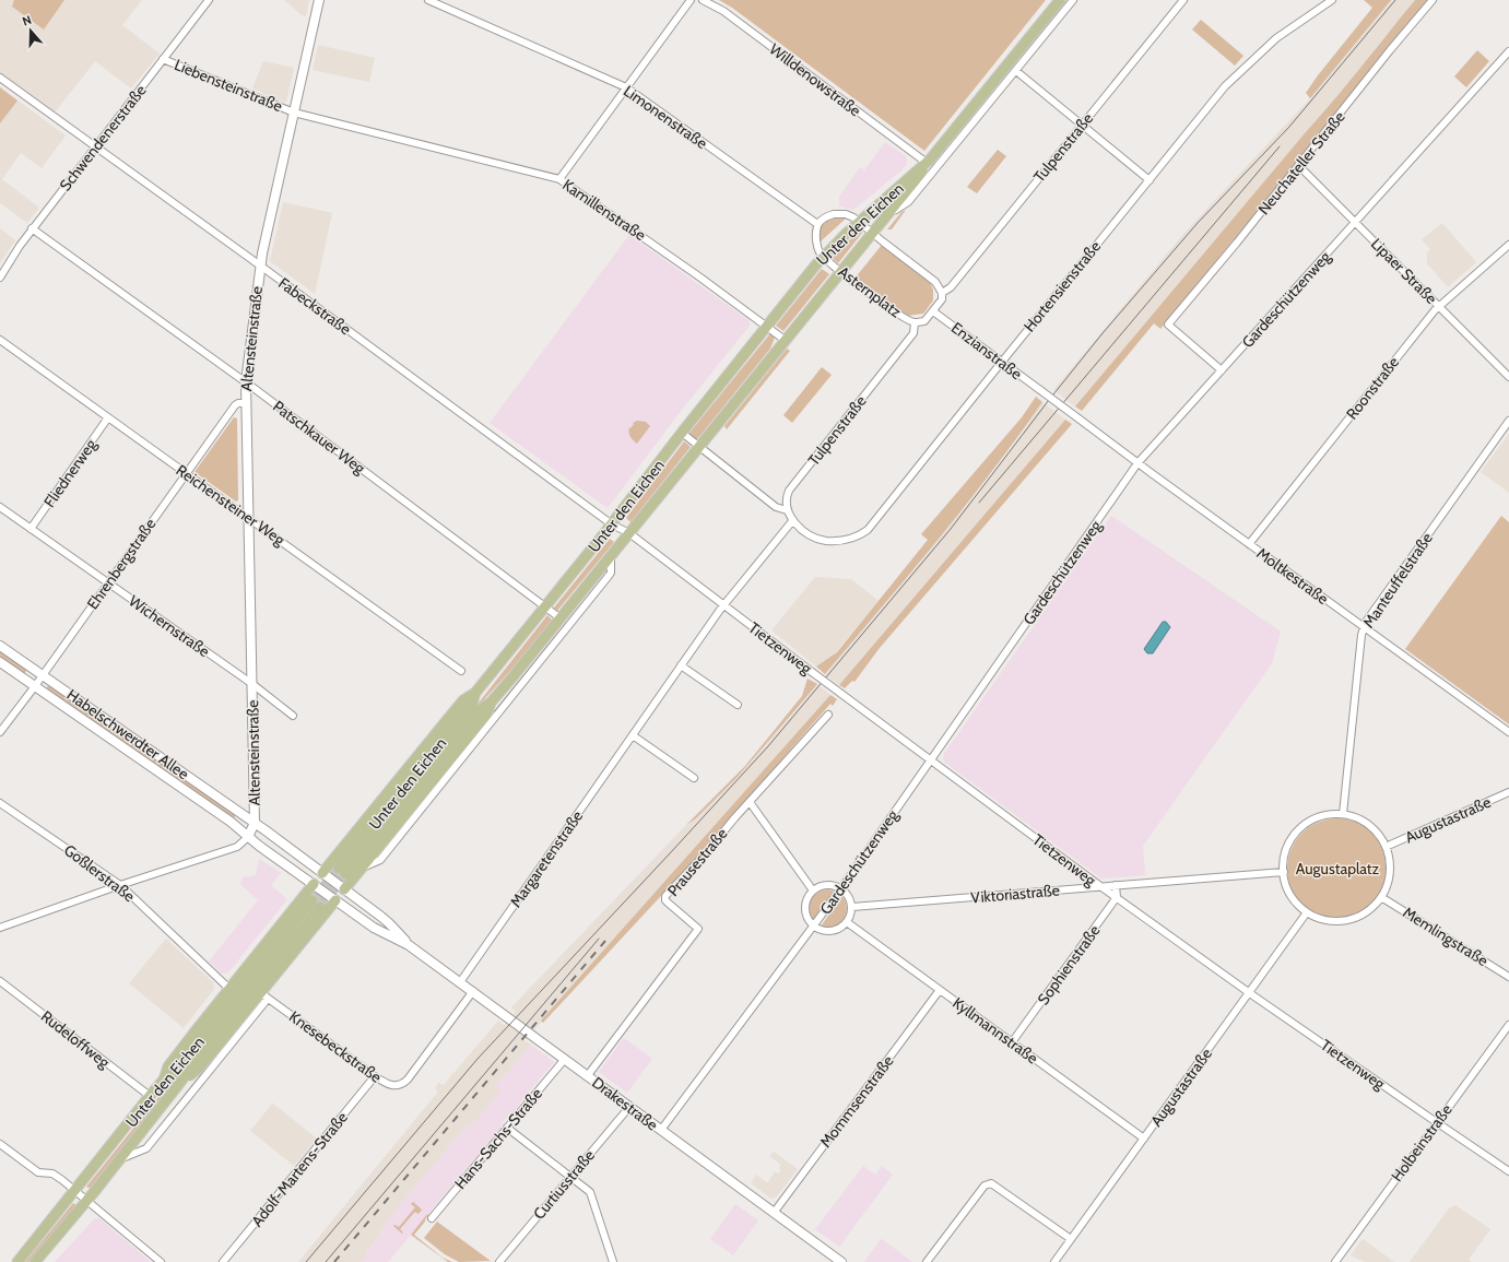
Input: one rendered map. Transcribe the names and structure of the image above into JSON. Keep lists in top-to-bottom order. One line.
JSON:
{"streets":{"main road":["Unter den Eichen","Altensteinstraße","Habelschwerdter Allee","Drakestraße"],"street":["Willdenowstraße","Liebensteinstraße","Limonenstraße","Schwendenerstraße","Tulpenstraße","Neuchateller Straße","Kamillenstraße","Lipaer Straße","Hortensienstraße","Asternplatz","Gardeschützenweg","Fabeckstraße","Enzianstraße","Roonstraße","Patschkauer Weg","Fliednerweg","Reichensteiner Weg","Ehrenbergstraße","Moltkestraße","Manteuffelstraße","Wichernstraße","Tietzenweg","Augustastraße","Margaretenstraße","Prausestraße","Goßlerstraße","Viktoriastraße","Memlingstraße","Sophienstraße","Kyllmannstraße","Rudeloffweg","Knesebeckstraße","Mommsenstraße","Hans-Sachs-Straße","Holbeinstraße","Adolf-Martens-Straße","Curtiusstraße"]},"crossings":[["Willdenowstraße","Unter den Eichen"],["Liebensteinstraße","Schwendenerstraße"],["Liebensteinstraße","Kamillenstraße"],["Liebensteinstraße","Altensteinstraße"],["Limonenstraße","Asternplatz"],["Schwendenerstraße","Fabeckstraße"],["Schwendenerstraße","Patschkauer Weg"],["Tulpenstraße","Asternplatz"],["Neuchateller Straße","Lipaer Straße"],["Neuchateller Straße","Gardeschützenweg"],["Kamillenstraße","Unter den Eichen"],["Kamillenstraße","Altensteinstraße"],["Unter den Eichen","Asternplatz"],["Unter den Eichen","Fabeckstraße"],["Unter den Eichen","Patschkauer Weg"],["Unter den Eichen","Tietzenweg"],["Unter den Eichen","Rudeloffweg"],["Unter den Eichen","Knesebeckstraße"],["Lipaer Straße","Gardeschützenweg"],["Lipaer Straße","Roonstraße"],["Hortensienstraße","Enzianstraße"],["Hortensienstraße","Margaretenstraße"],["Asternplatz","Enzianstraße"],["Gardeschützenweg","Moltkestraße"],["Gardeschützenweg","Tietzenweg"],["Gardeschützenweg","Drakestraße"],["Fabeckstraße","Altensteinstraße"],["Fabeckstraße","Tietzenweg"],["Altensteinstraße","Patschkauer Weg"],["Altensteinstraße","Reichensteiner Weg"],["Altensteinstraße","Ehrenbergstraße"],["Altensteinstraße","Wichernstraße"],["Altensteinstraße","Habelschwerdter Allee"],["Enzianstraße","Moltkestraße"],["Roonstraße","Moltkestraße"],["Fliednerweg","Reichensteiner Weg"],["Fliednerweg","Wichernstraße"],["Reichensteiner Weg","Ehrenbergstraße"],["Ehrenbergstraße","Wichernstraße"],["Ehrenbergstraße","Habelschwerdter Allee"],["Moltkestraße","Manteuffelstraße"],["Manteuffelstraße","Augustastraße"],["Manteuffelstraße","Viktoriastraße"],["Manteuffelstraße","Memlingstraße"],["Tietzenweg","Augustastraße"],["Tietzenweg","Margaretenstraße"],["Tietzenweg","Viktoriastraße"],["Tietzenweg","Sophienstraße"],["Tietzenweg","Holbeinstraße"],["Habelschwerdter Allee","Drakestraße"],["Augustastraße","Viktoriastraße"],["Augustastraße","Memlingstraße"],["Augustastraße","Kyllmannstraße"],["Margaretenstraße","Drakestraße"],["Prausestraße","Drakestraße"],["Viktoriastraße","Memlingstraße"],["Sophienstraße","Kyllmannstraße"],["Kyllmannstraße","Mommsenstraße"],["Knesebeckstraße","Drakestraße"],["Knesebeckstraße","Adolf-Martens-Straße"],["Mommsenstraße","Drakestraße"],["Drakestraße","Hans-Sachs-Straße"],["Drakestraße","Curtiusstraße"]],"parks":["Augustaplatz"],"north":"top"}
